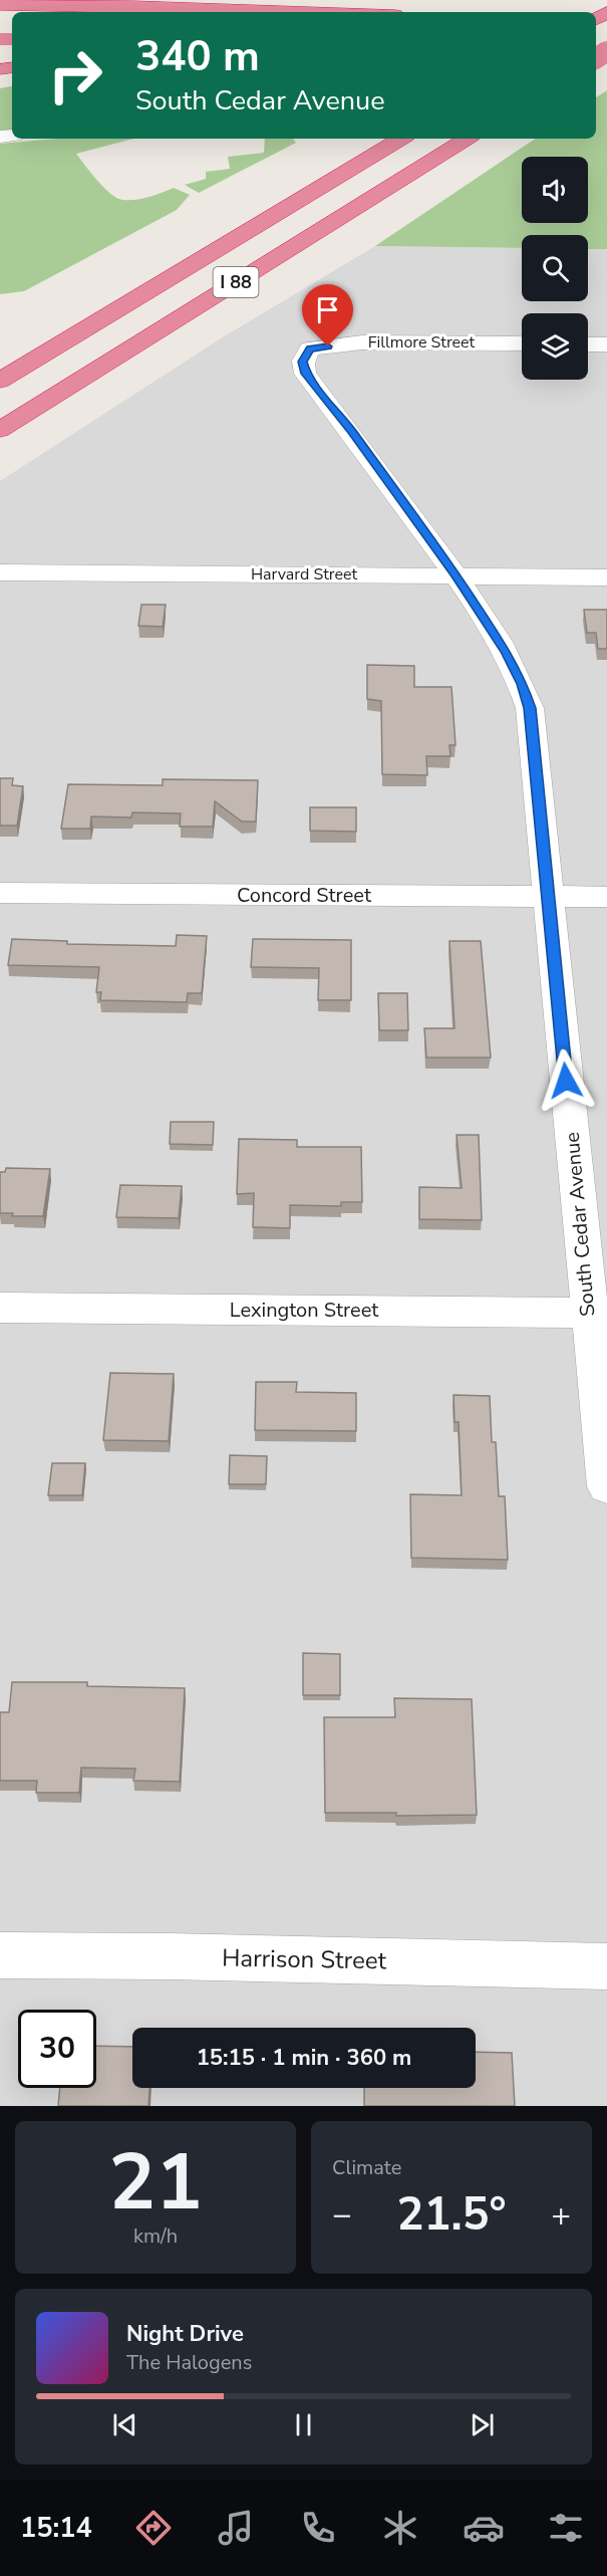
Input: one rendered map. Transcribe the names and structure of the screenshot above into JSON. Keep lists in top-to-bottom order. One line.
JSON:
{"streets":{"highway":["I 88"],"street":["Fillmore Street","Harvard Street","Concord Street","South Cedar Avenue","Lexington Street","Harrison Street"]},"crossings":[["Fillmore Street","South Cedar Avenue"],["Harvard Street","South Cedar Avenue"],["Concord Street","South Cedar Avenue"],["South Cedar Avenue","Lexington Street"]],"page":{"turn":["340 m","South Cedar Avenue"],"limit":"30","trip":"15:15 · 1 min · 360 m","tile":[["21","km/h"],"Climate"],"heat":["−","21.5°","+"],"song":["Night Drive","The Halogens"],"tabs":"15:14"}}
